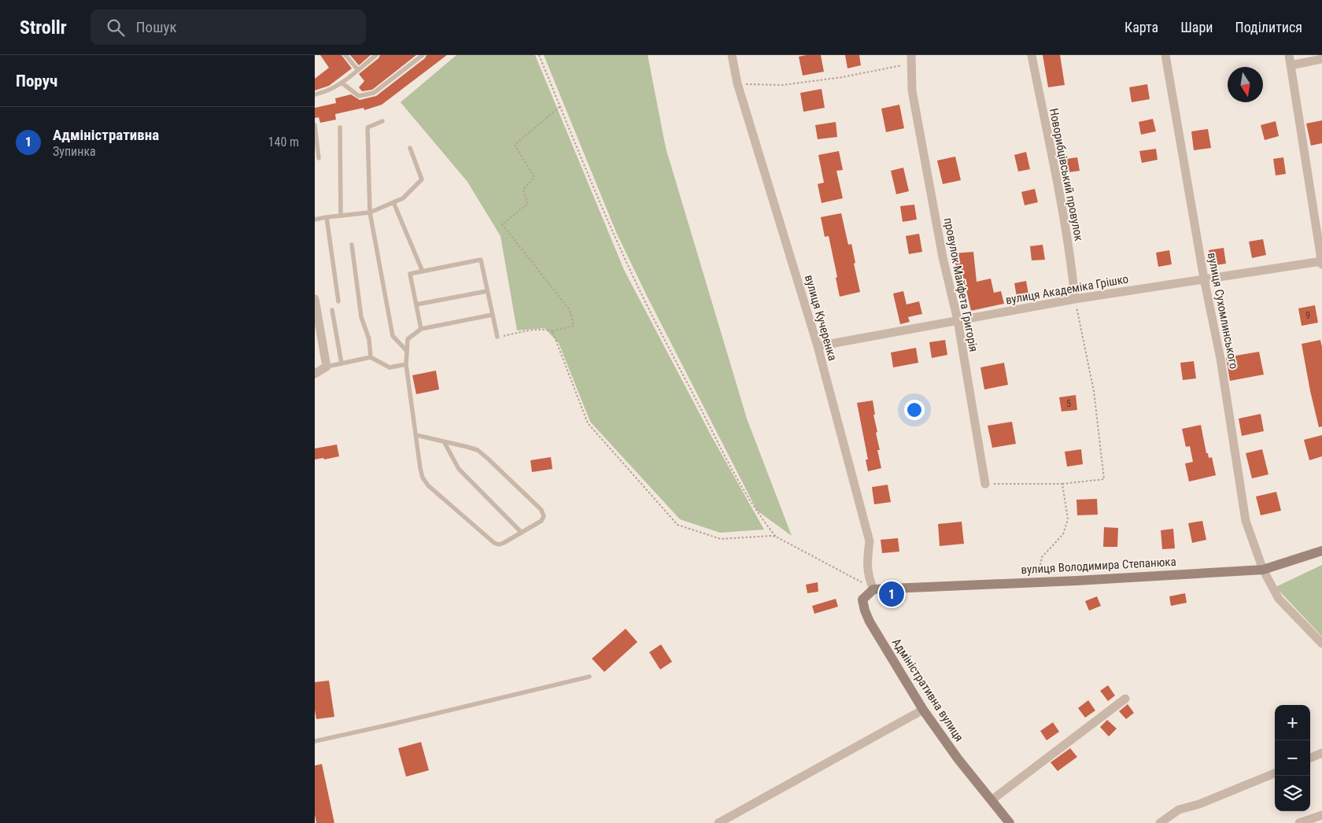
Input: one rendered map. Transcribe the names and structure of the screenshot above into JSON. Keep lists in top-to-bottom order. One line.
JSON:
{"streets":{"street":["Новорибцівський провулок","провулок Майфета Григорія","вулиця Академіка Грішко","вулиця Сухомлинського","вулиця Кучеренка","вулиця Володимира Степанюка","Адміністративна вулиця"]},"crossings":[["Новорибцівський провулок","вулиця Академіка Грішко"],["провулок Майфета Григорія","вулиця Академіка Грішко"],["вулиця Академіка Грішко","вулиця Сухомлинського"],["вулиця Академіка Грішко","вулиця Кучеренка"],["вулиця Сухомлинського","вулиця Володимира Степанюка"],["вулиця Кучеренка","вулиця Володимира Степанюка"],["вулиця Кучеренка","Адміністративна вулиця"],["вулиця Володимира Степанюка","Адміністративна вулиця"]],"house_numbers":["9","5"],"north":"bottom","page":{"header":"Strollr","search":"Пошук","nav":["Карта","Шари","Поділитися"],"heading":"Поруч","list":[{"mark":"1","name":"Адміністративна","note":"Зупинка","value":"140 m"}],"pins":"1","map_buttons":["+","−"]}}
